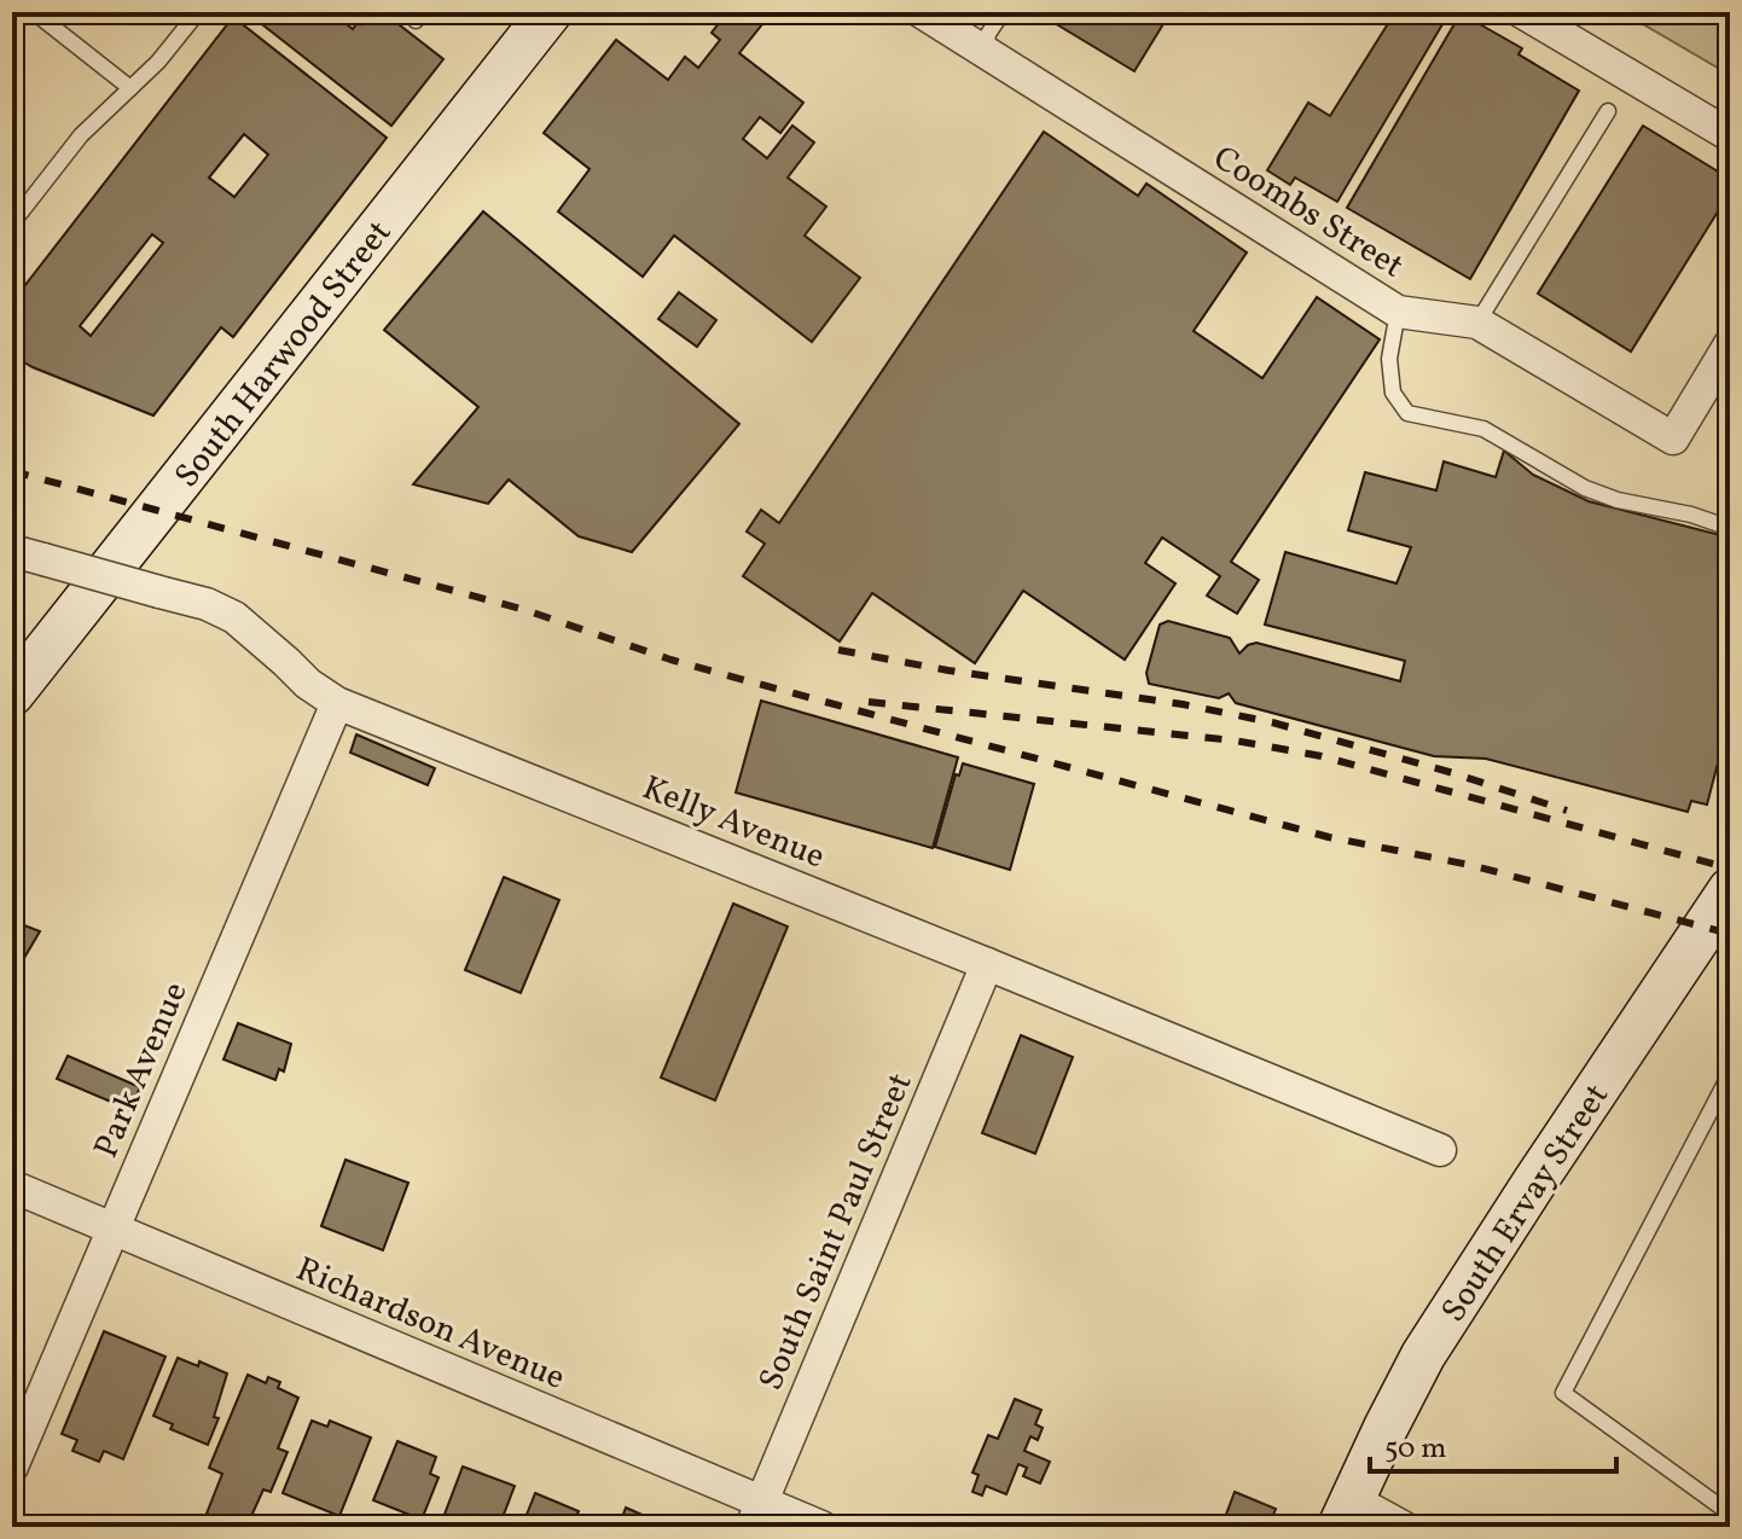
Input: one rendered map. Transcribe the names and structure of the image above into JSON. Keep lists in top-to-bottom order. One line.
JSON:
{"streets":{"street":["Coombs Street","South Harwood Street","Kelly Avenue","Park Avenue","South Ervay Street","South Saint Paul Street","Richardson Avenue"]},"crossings":[["Kelly Avenue","Park Avenue"],["Kelly Avenue","South Saint Paul Street"],["Park Avenue","Richardson Avenue"],["South Saint Paul Street","Richardson Avenue"]],"scale_bar":"50 m"}
